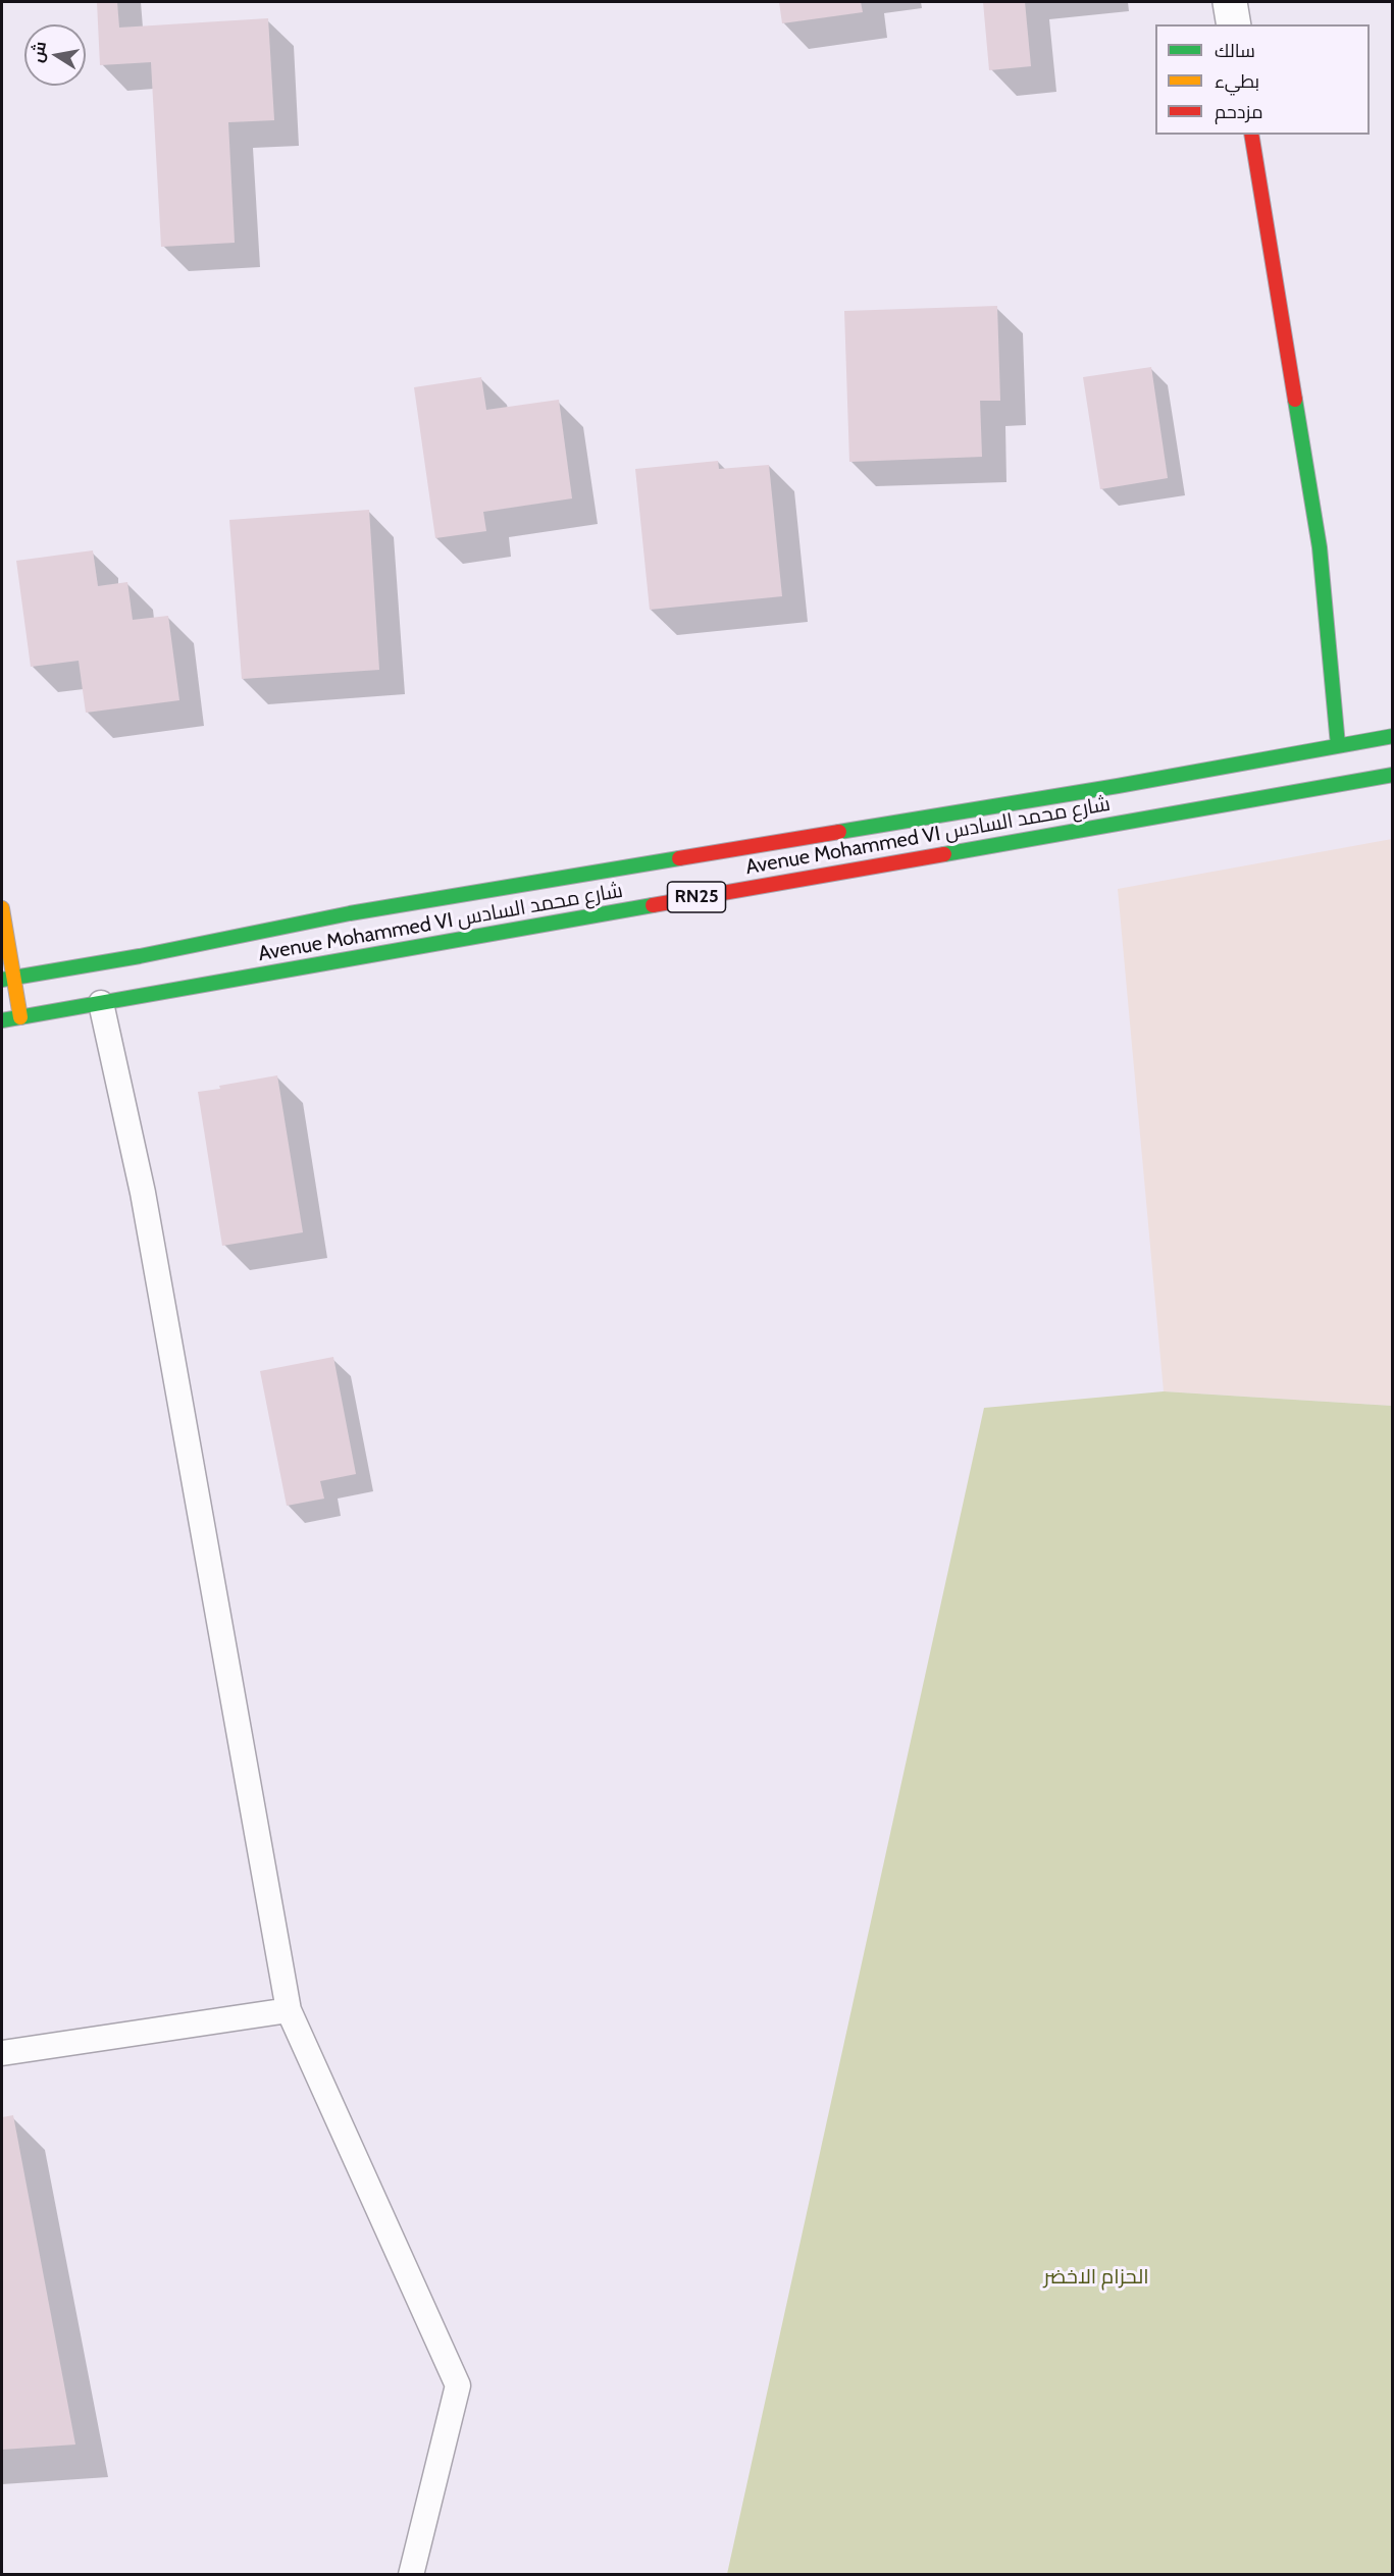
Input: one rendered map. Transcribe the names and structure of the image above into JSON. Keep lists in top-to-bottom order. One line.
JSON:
{"streets":{"main road":["Avenue Mohammed VI شارع محمد السادس","RN25"]},"parks":["الحزام الاخضر"],"legend":["سالك","بطيء","مزدحم"],"north":"left"}
